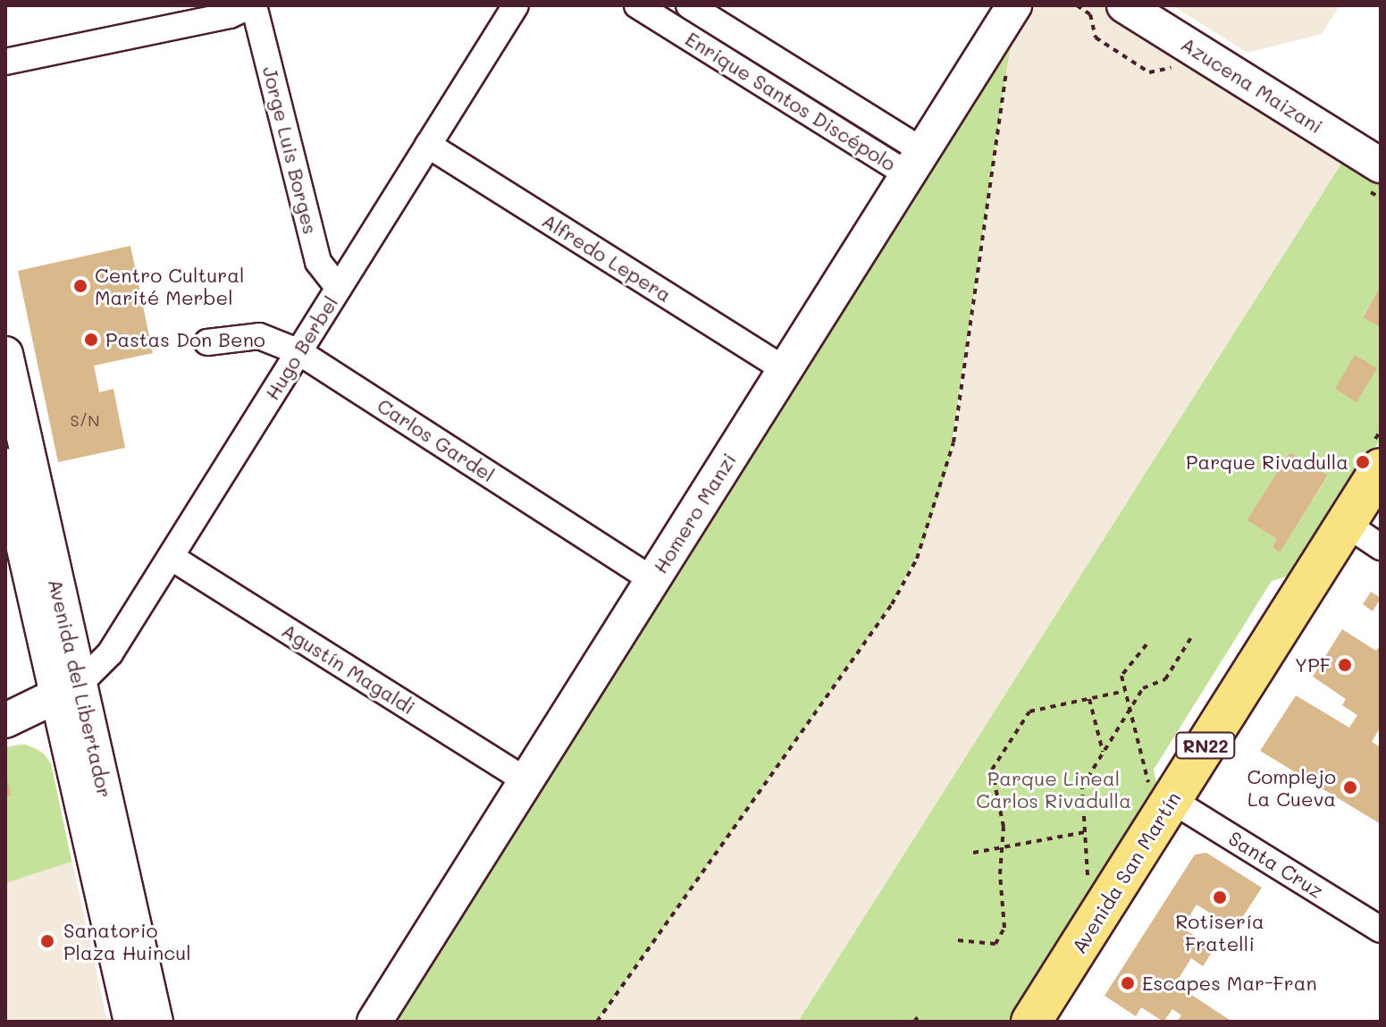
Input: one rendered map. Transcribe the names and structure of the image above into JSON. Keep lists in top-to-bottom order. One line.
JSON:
{"streets":{"highway":["RN22","Avenida San Martín"],"main road":["Azucena Maizani","Homero Manzi","Avenida del Libertador"],"street":["Enrique Santos Discépolo","Jorge Luis Borges","Alfredo Lepera","Hugo Berbel","Carlos Gardel","Agustín Magaldi","Santa Cruz"]},"crossings":[["Enrique Santos Discépolo","Homero Manzi"],["Jorge Luis Borges","Hugo Berbel"],["Alfredo Lepera","Hugo Berbel"],["Alfredo Lepera","Homero Manzi"],["Hugo Berbel","Carlos Gardel"],["Hugo Berbel","Agustín Magaldi"],["Hugo Berbel","Avenida del Libertador"],["Carlos Gardel","Homero Manzi"],["Homero Manzi","Agustín Magaldi"],["Santa Cruz","Avenida San Martín"]],"parks":["Parque Lineal Carlos Rivadulla"],"places":["Centro Cultural Marité Merbel","Pastas Don Beno","Parque Rivadulla","YPF","Complejo La Cueva","Rotisería Fratelli","Sanatorio Plaza Huincul","Escapes Mar-Fran"],"house_numbers":["S/N"]}
